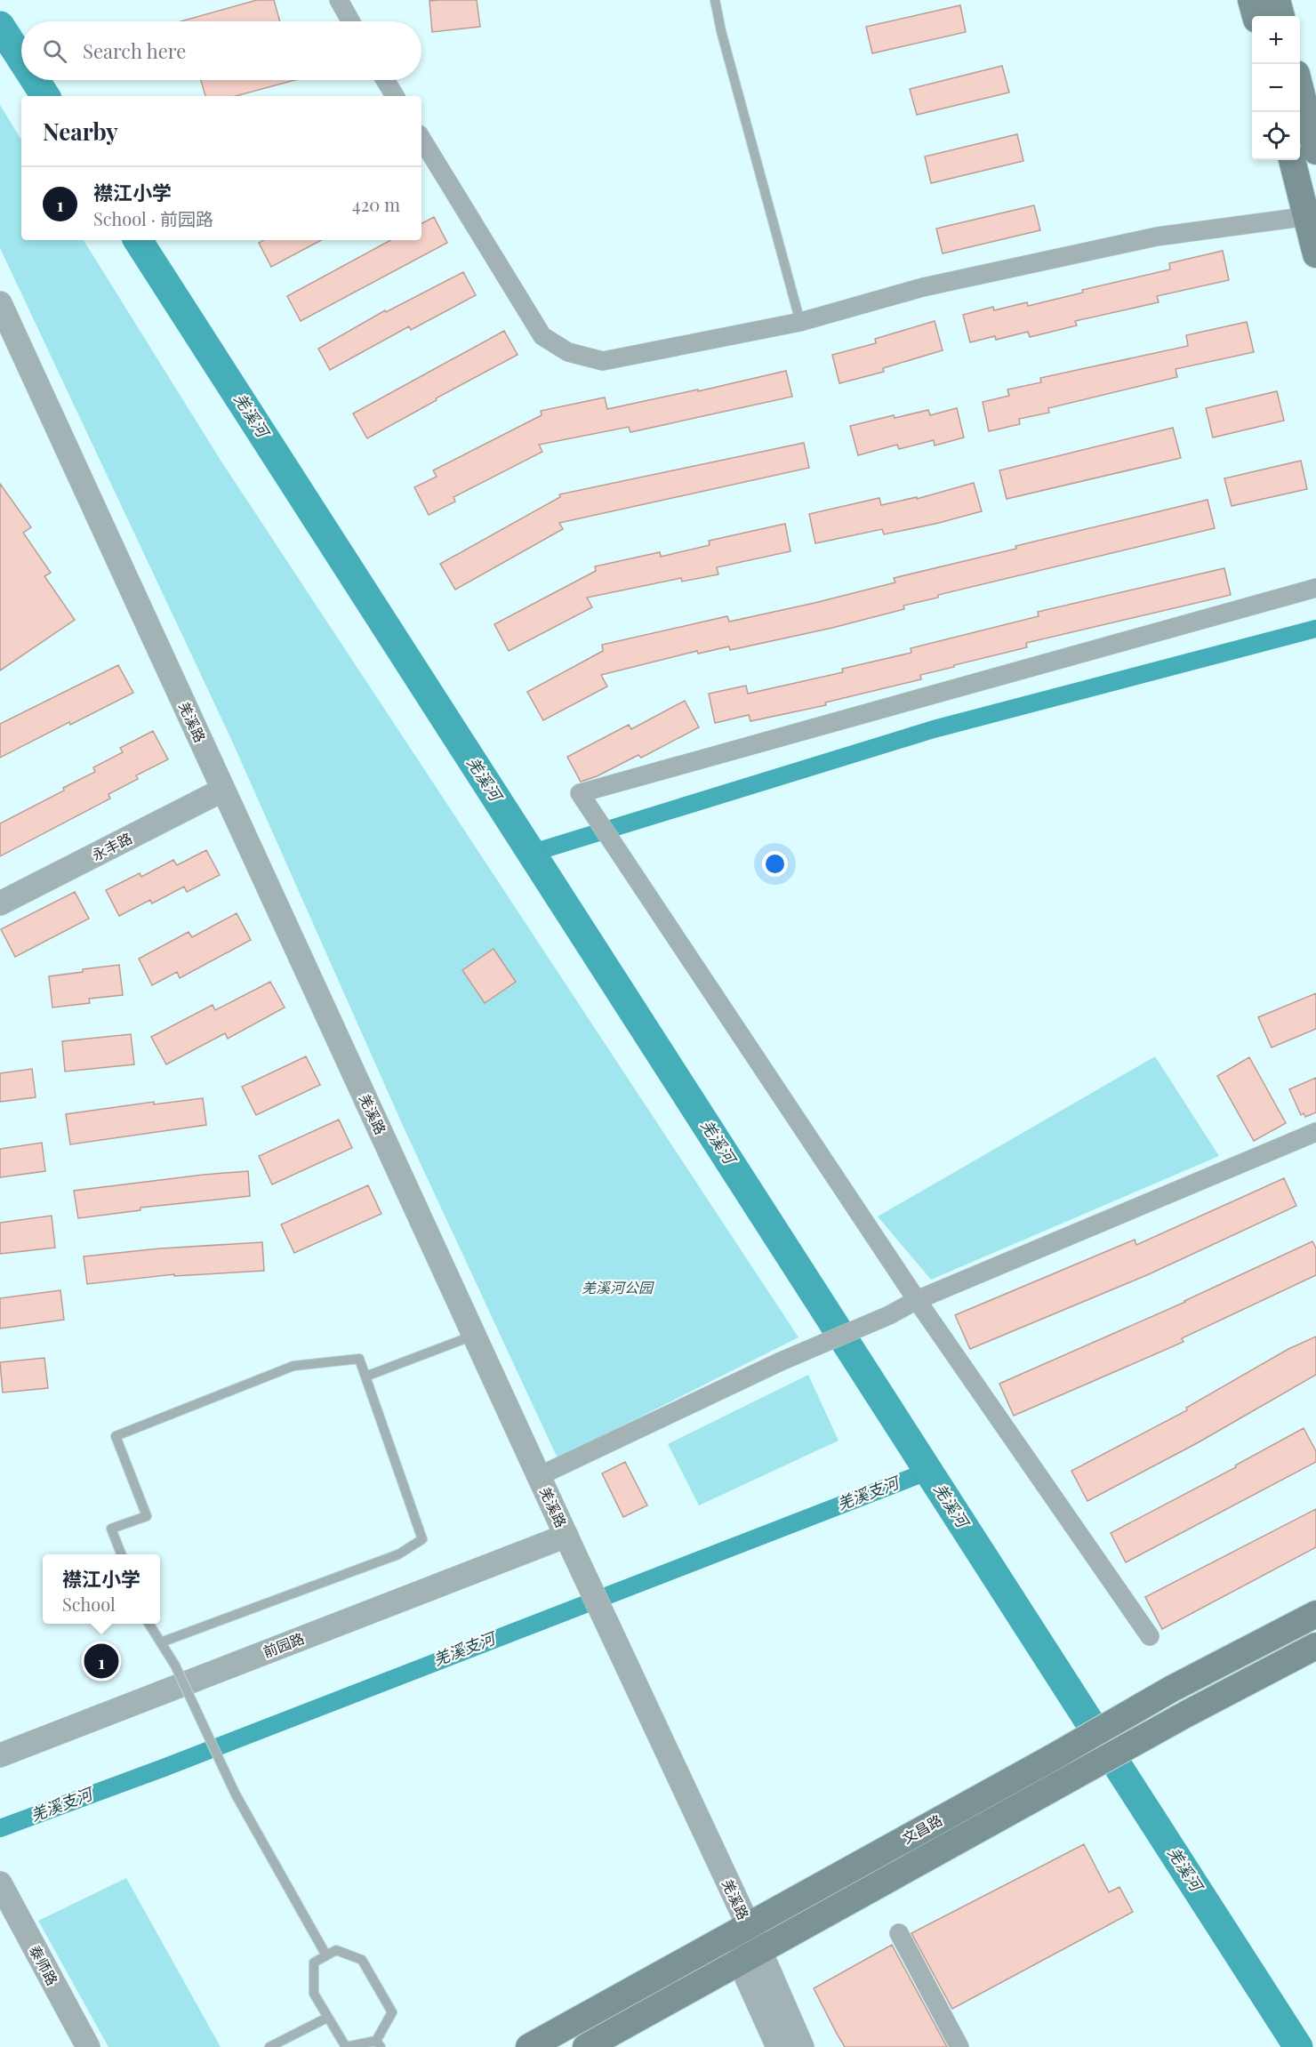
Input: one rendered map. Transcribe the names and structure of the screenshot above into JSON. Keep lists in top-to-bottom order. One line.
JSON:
{"streets":{"main road":["文昌路"],"street":["羌溪路","永丰路","前园路","泰师路"]},"crossings":[["羌溪路","永丰路"],["羌溪路","前园路"],["羌溪路","文昌路"]],"water":["羌溪河","羌溪支河"],"parks":["羌溪河公园"],"page":{"map_buttons":["+","−"],"search":"Search here","heading":"Nearby","list":[{"mark":"1","name":"襟江小学","note":"School · 前园路","value":"420 m"}],"popup":["襟江小学","School"],"pins":"1"}}
